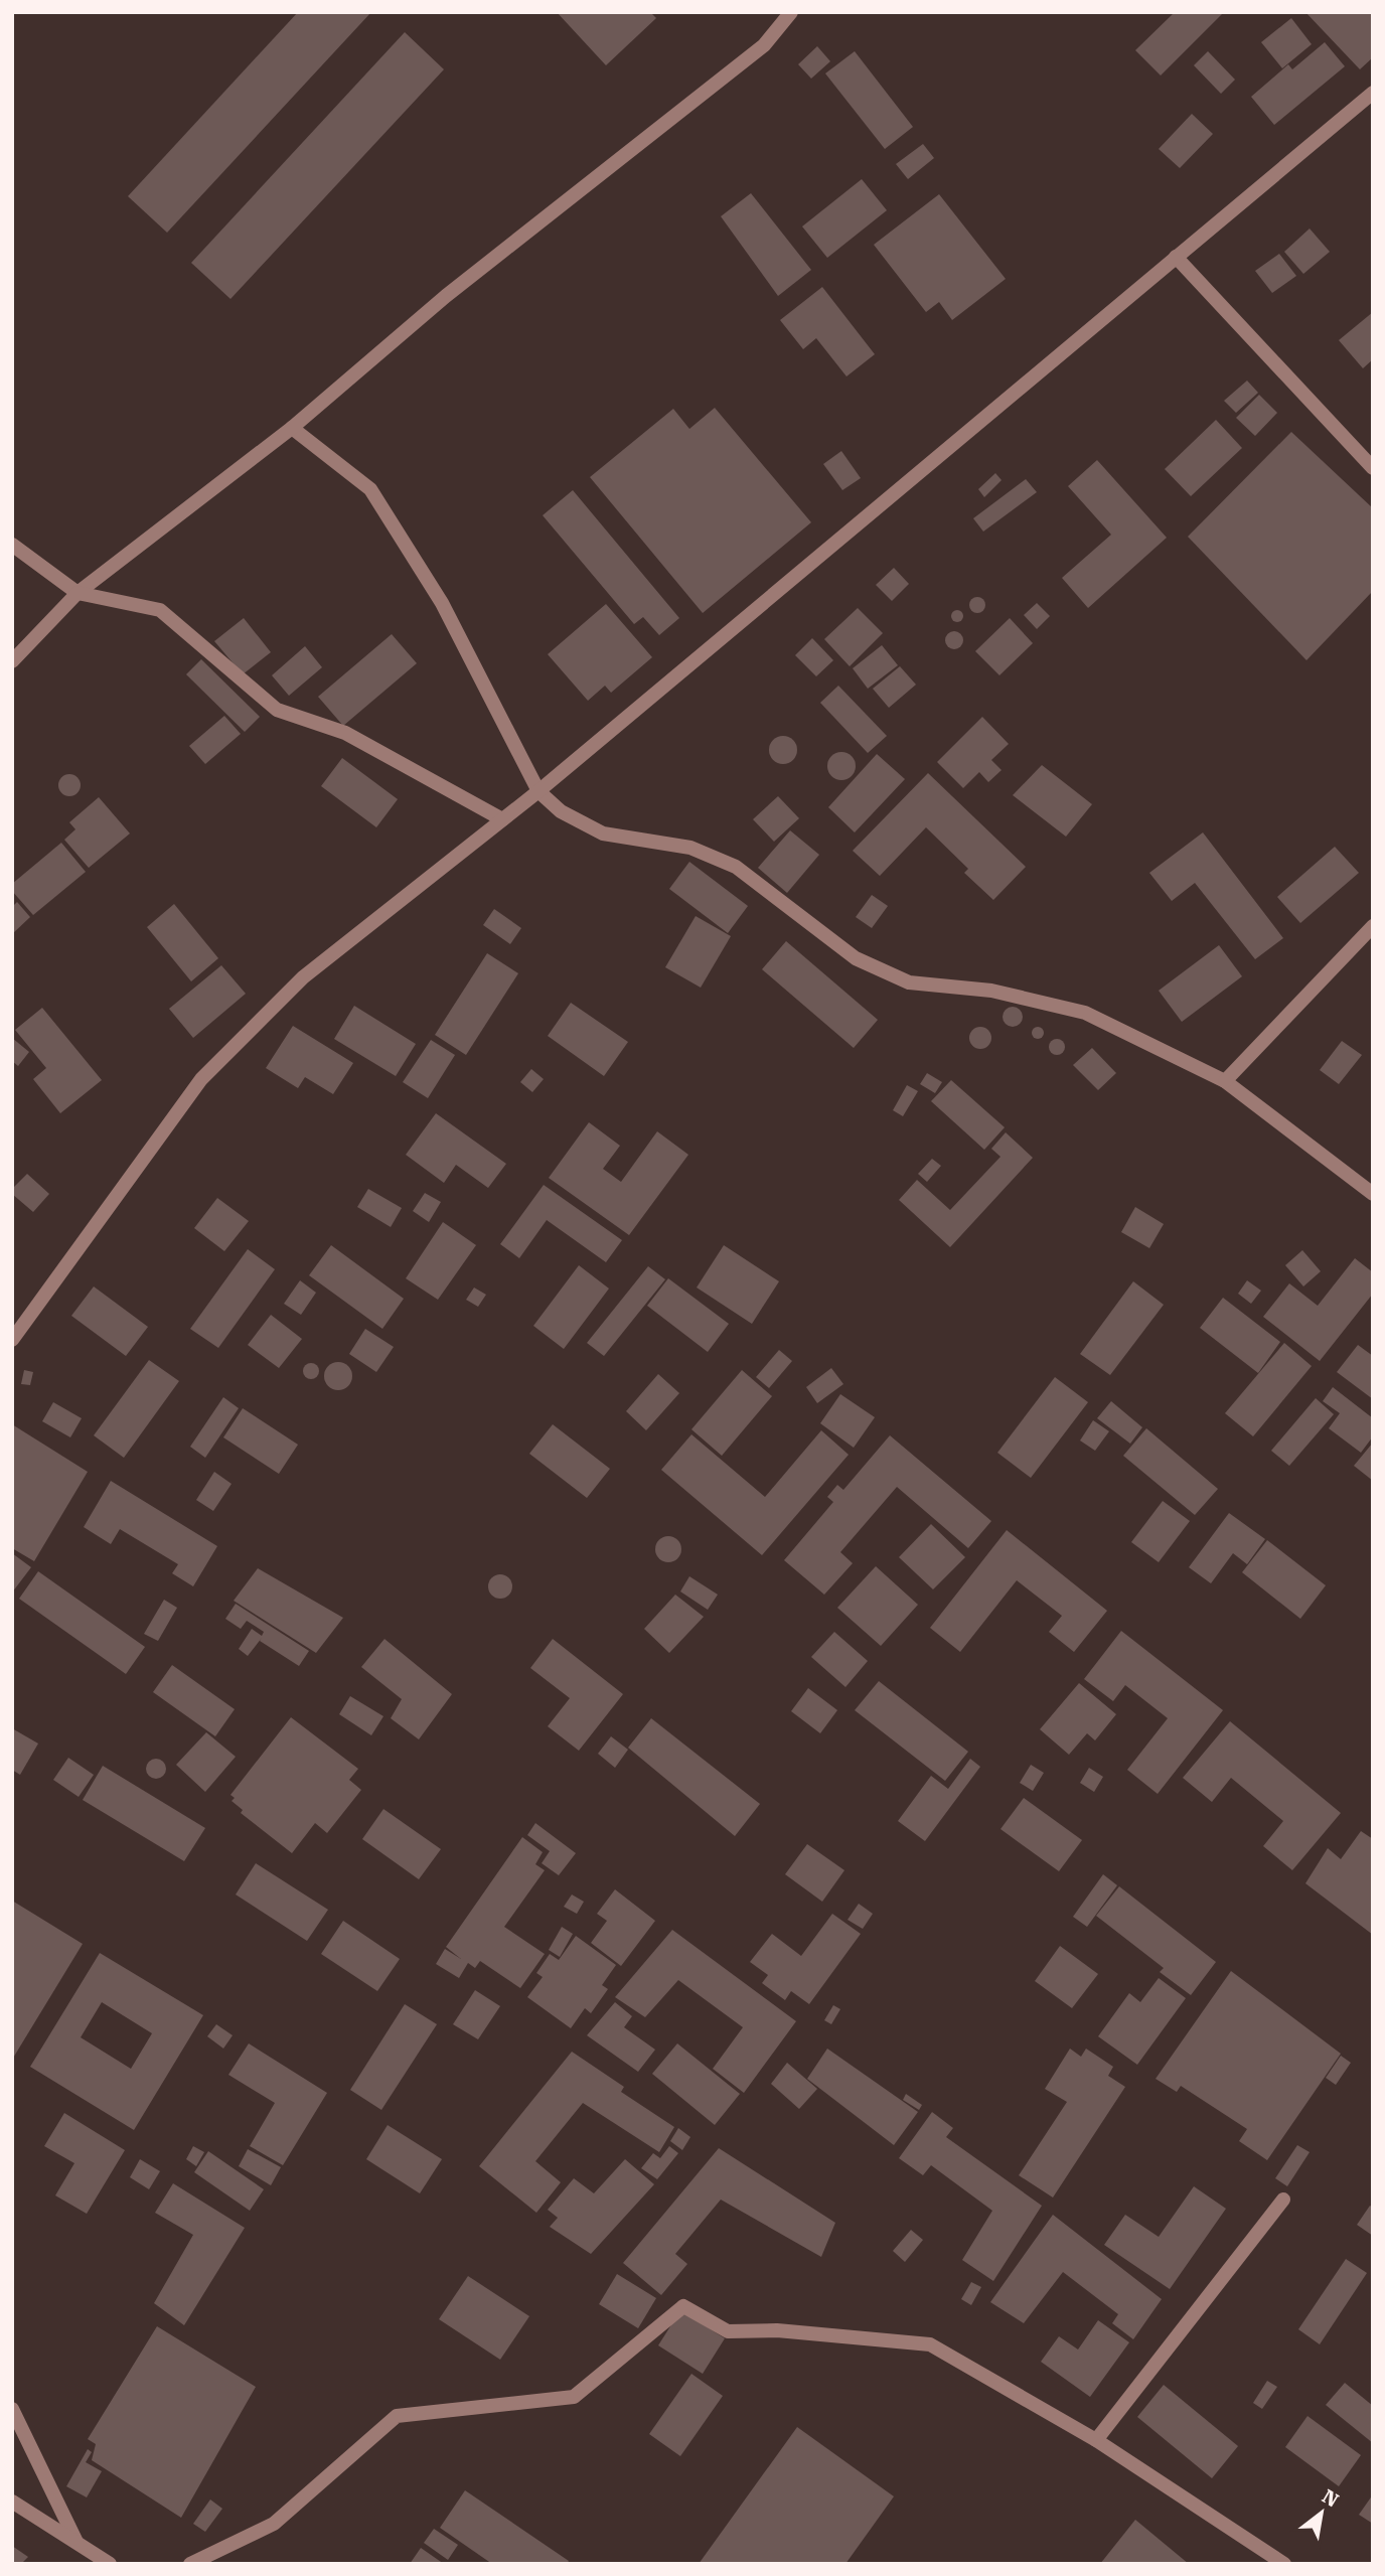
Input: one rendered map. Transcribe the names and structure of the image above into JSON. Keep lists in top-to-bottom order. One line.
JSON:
{"north":"top right"}
